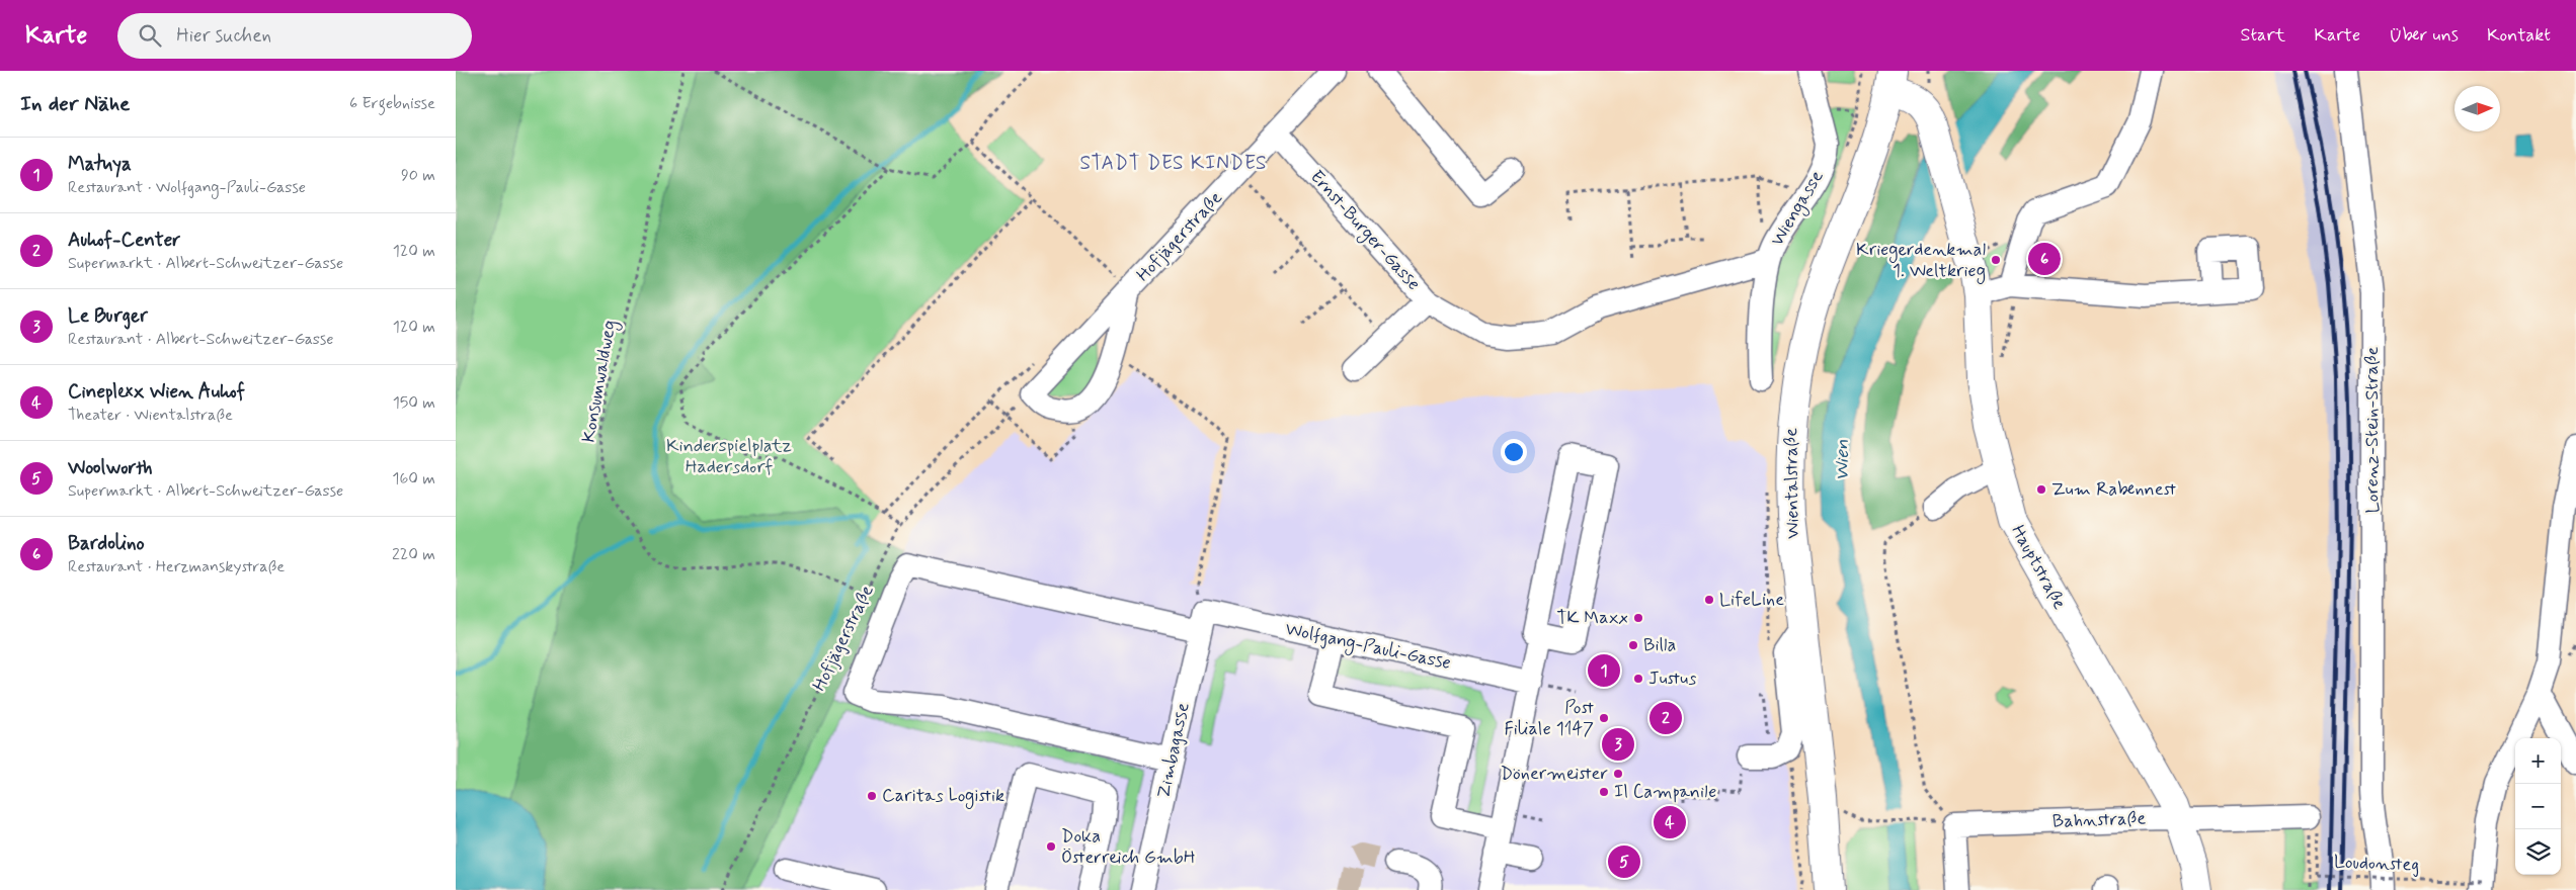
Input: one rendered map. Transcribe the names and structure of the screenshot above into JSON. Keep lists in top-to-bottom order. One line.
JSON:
{"streets":{"main road":["Wientalstraße","Hauptstraße"],"street":["Wiengasse","Ernst-Burger-Gasse","Hofjägerstraße","Lorenz-Stein-Straße","Wolfgang-Pauli-Gasse","Zimbagasse","Bahnstraße"],"path":["Konsumwaldweg","Loudonsteg"]},"crossings":[["Ernst-Burger-Gasse","Hofjägerstraße"],["Hofjägerstraße","Konsumwaldweg"],["Wientalstraße","Hauptstraße"],["Hauptstraße","Bahnstraße"],["Wolfgang-Pauli-Gasse","Zimbagasse"],["Bahnstraße","Loudonsteg"]],"districts":["STADT DES KINDES"],"water":["Wien"],"parks":["Kinderspielplatz Hadersdorf"],"places":["Kriegerdenkmal 1. Weltkrieg","Zum Rabennest","LifeLine","TK Maxx","Billa","Justus","Post Filiale 1147","Dönermeister","Il Campanile","Caritas Logistik","Doka Österreich GmbH"],"north":"right","page":{"header":"Karte","search":"Hier suchen","nav":["Start","Karte","Über uns","Kontakt"],"heading":["In der Nähe","6 Ergebnisse"],"list":[{"mark":"1","name":"Matuya","note":"Restaurant · Wolfgang-Pauli-Gasse","value":"90 m"},{"mark":"2","name":"Auhof-Center","note":"Supermarkt · Albert-Schweitzer-Gasse","value":"120 m"},{"mark":"3","name":"Le Burger","note":"Restaurant · Albert-Schweitzer-Gasse","value":"120 m"},{"mark":"4","name":"Cineplexx Wien Auhof","note":"Theater · Wientalstraße","value":"150 m"},{"mark":"5","name":"Woolworth","note":"Supermarkt · Albert-Schweitzer-Gasse","value":"160 m"},{"mark":"6","name":"Bardolino","note":"Restaurant · Herzmanskystraße","value":"220 m"}],"pins":["6","1","2","3","4","5"],"map_buttons":["+","−"]}}
